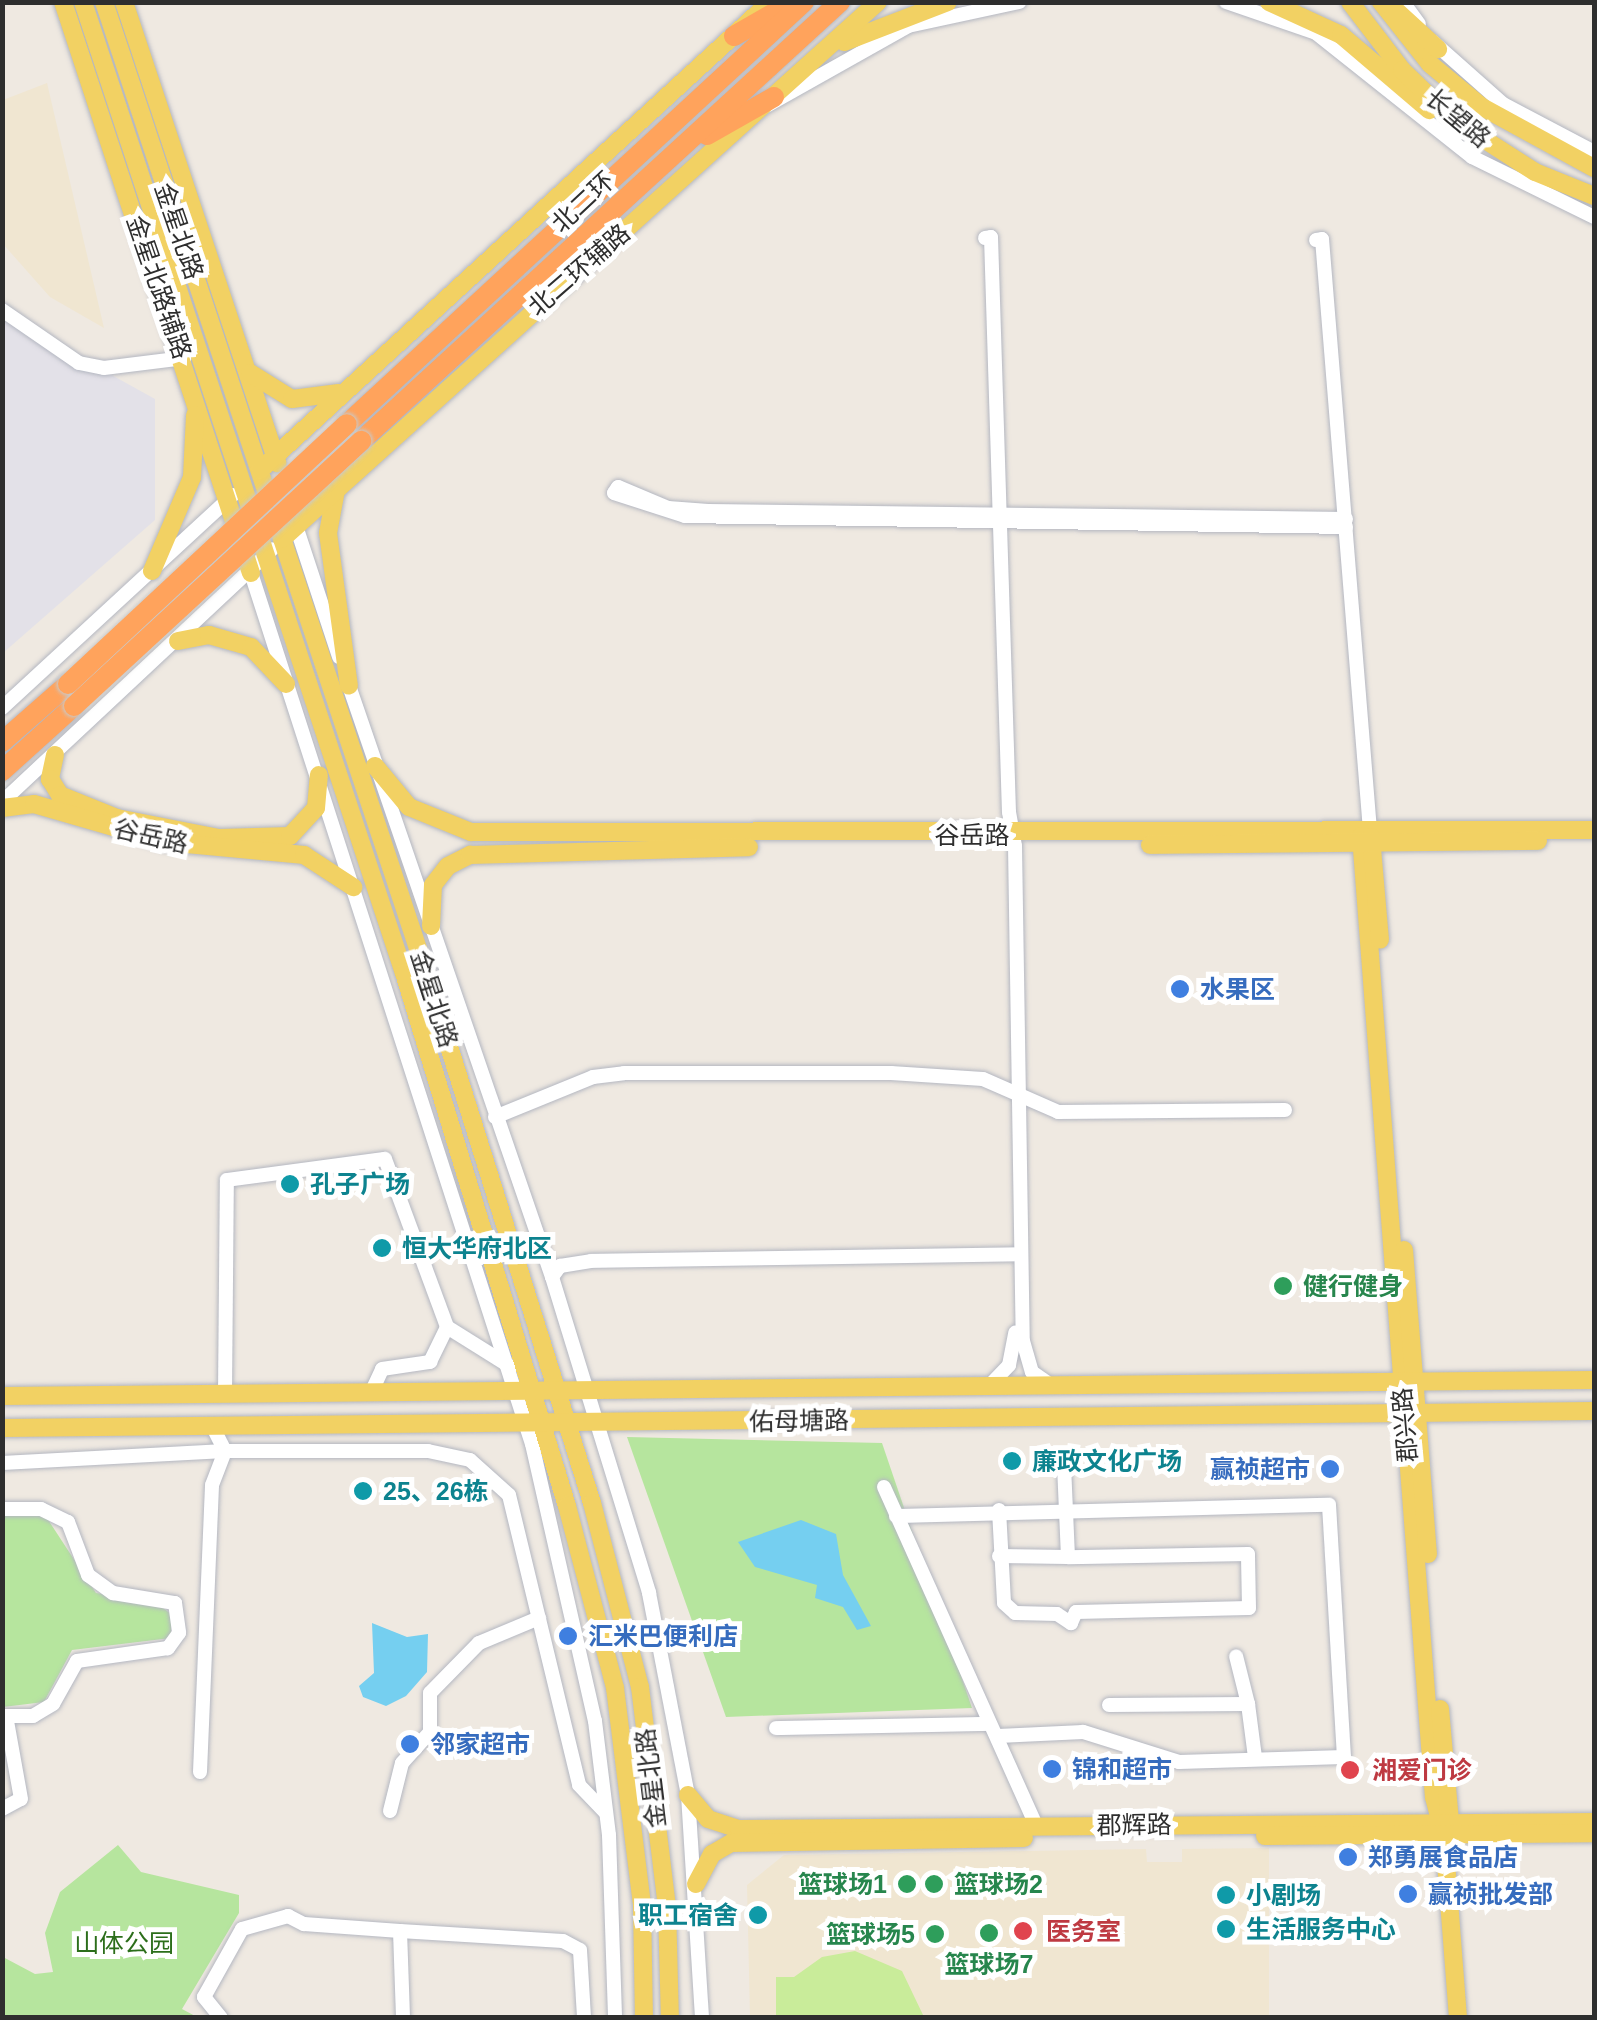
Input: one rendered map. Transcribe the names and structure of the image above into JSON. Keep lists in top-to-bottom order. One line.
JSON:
{"streets":{"highway":["北二环"],"main road":["长望路","金星北路","北二环辅路","金星北路辅路","谷岳路","佑母塘路","郡兴路","郡辉路"]},"crossings":[["金星北路","北二环辅路"],["金星北路","佑母塘路"],["谷岳路","郡兴路"],["佑母塘路","郡兴路"],["郡兴路","郡辉路"]],"parks":["山体公园"],"places":["水果区","孔子广场","恒大华府北区","健行健身","廉政文化广场","赢祯超市","25、26栋","汇米巴便利店","邻家超市","锦和超市","湘爱门诊","郑勇展食品店","篮球场1","篮球场2","赢祯批发部","小剧场","职工宿舍","生活服务中心","医务室","篮球场7","篮球场5"]}
